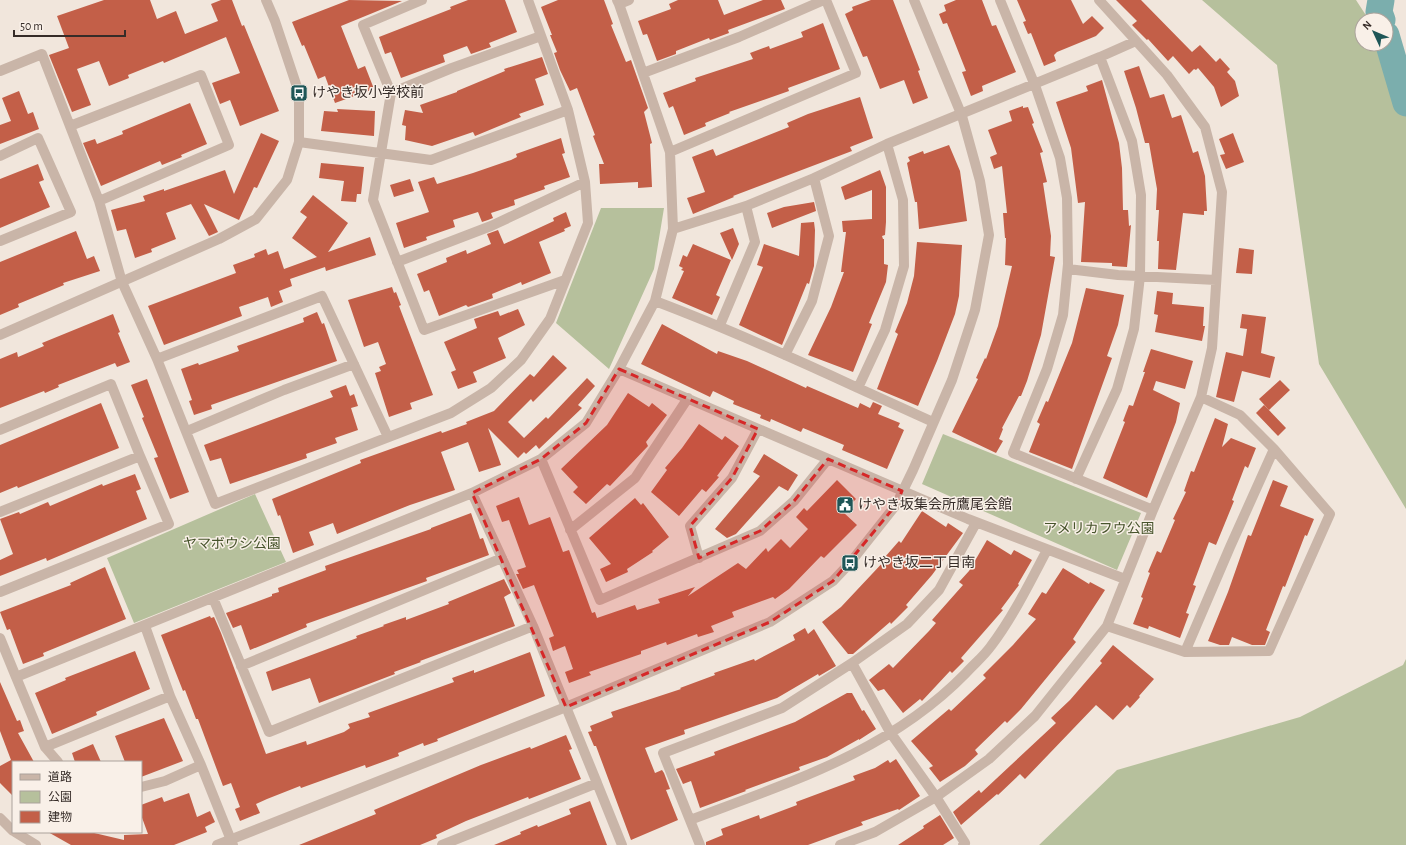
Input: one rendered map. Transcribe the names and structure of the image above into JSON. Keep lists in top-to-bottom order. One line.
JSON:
{"parks":["アメリカフウ公園","ヤマボウシ公園"],"places":{"bus stop":["けやき坂小学校前","けやき坂二丁目南"],"public building":["けやき坂集会所鷹尾会館"]},"legend":["道路","公園","建物"],"scale_bar":"50 m","north":"top left"}
